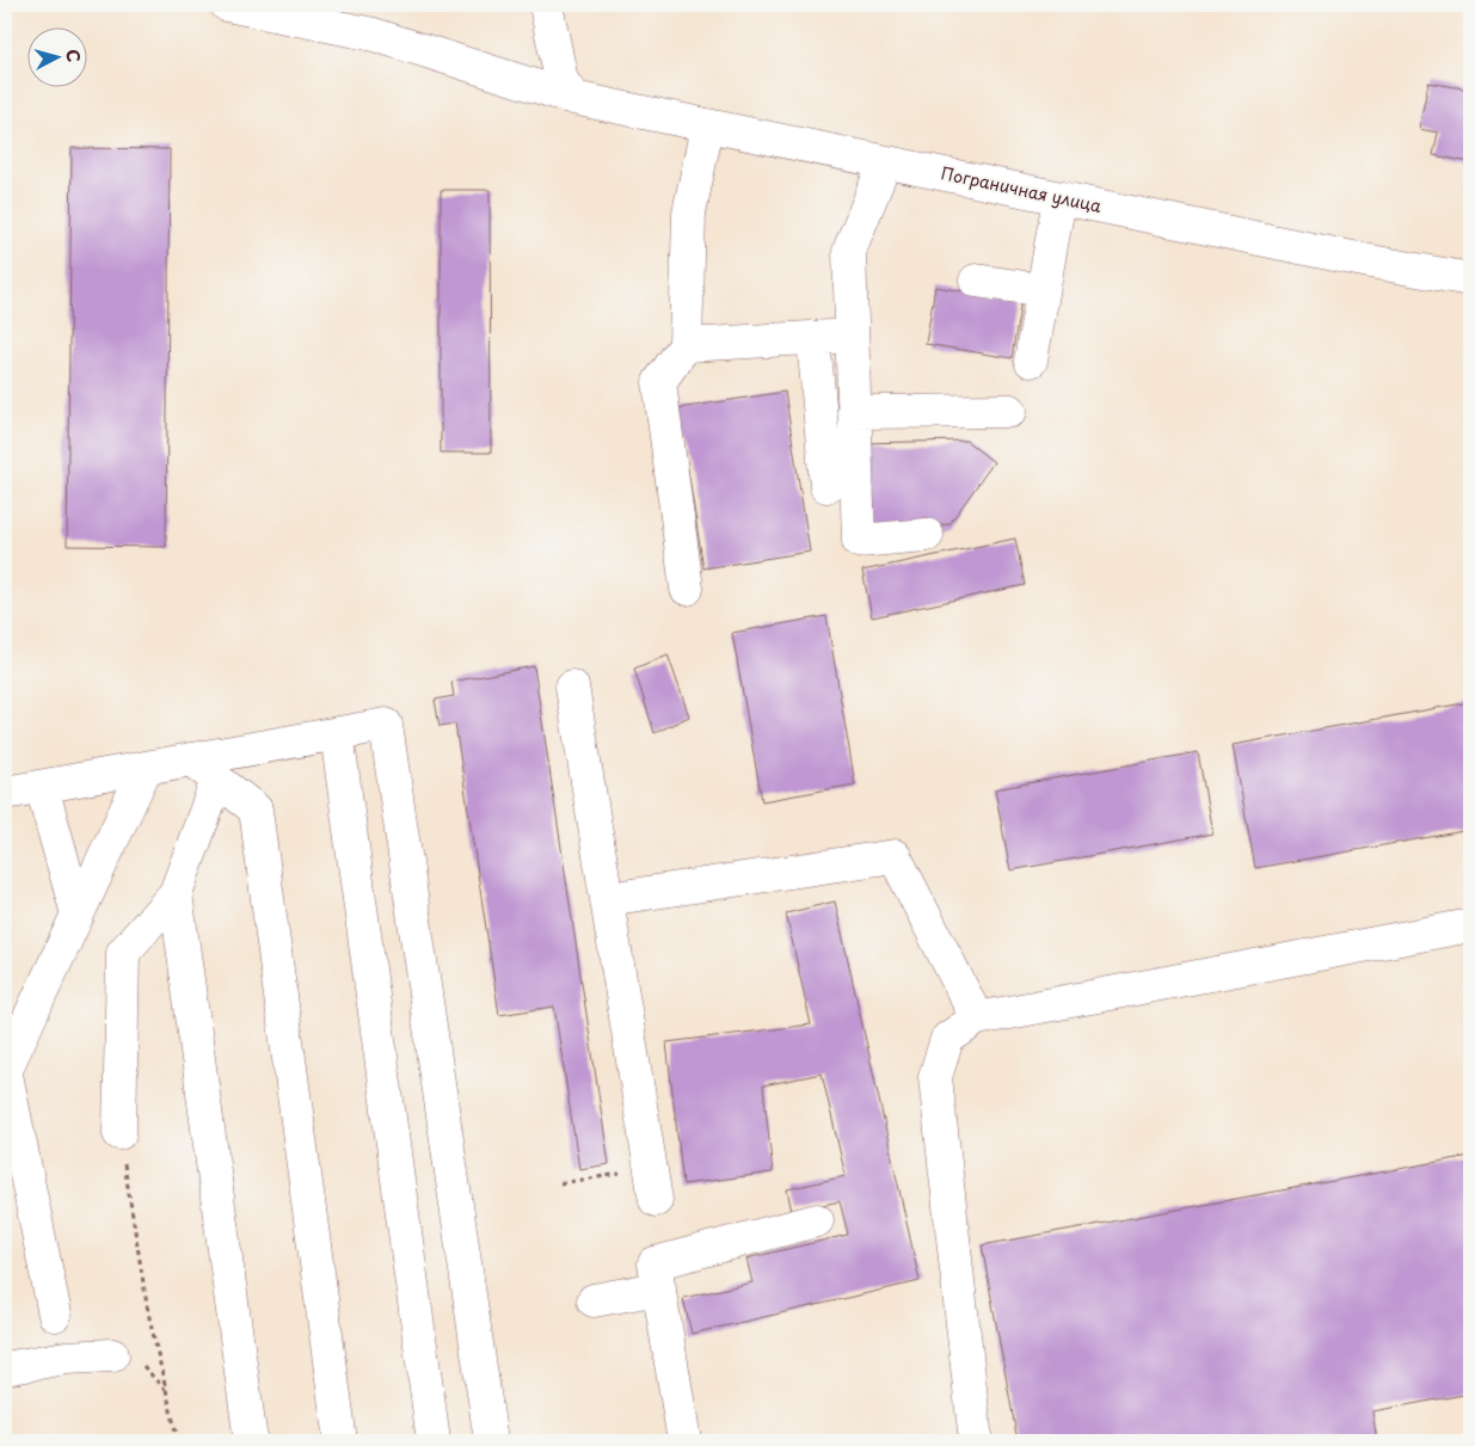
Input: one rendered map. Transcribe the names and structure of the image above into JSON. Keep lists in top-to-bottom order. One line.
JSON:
{"streets":{"street":["Пограничная улица"]},"north":"right"}
